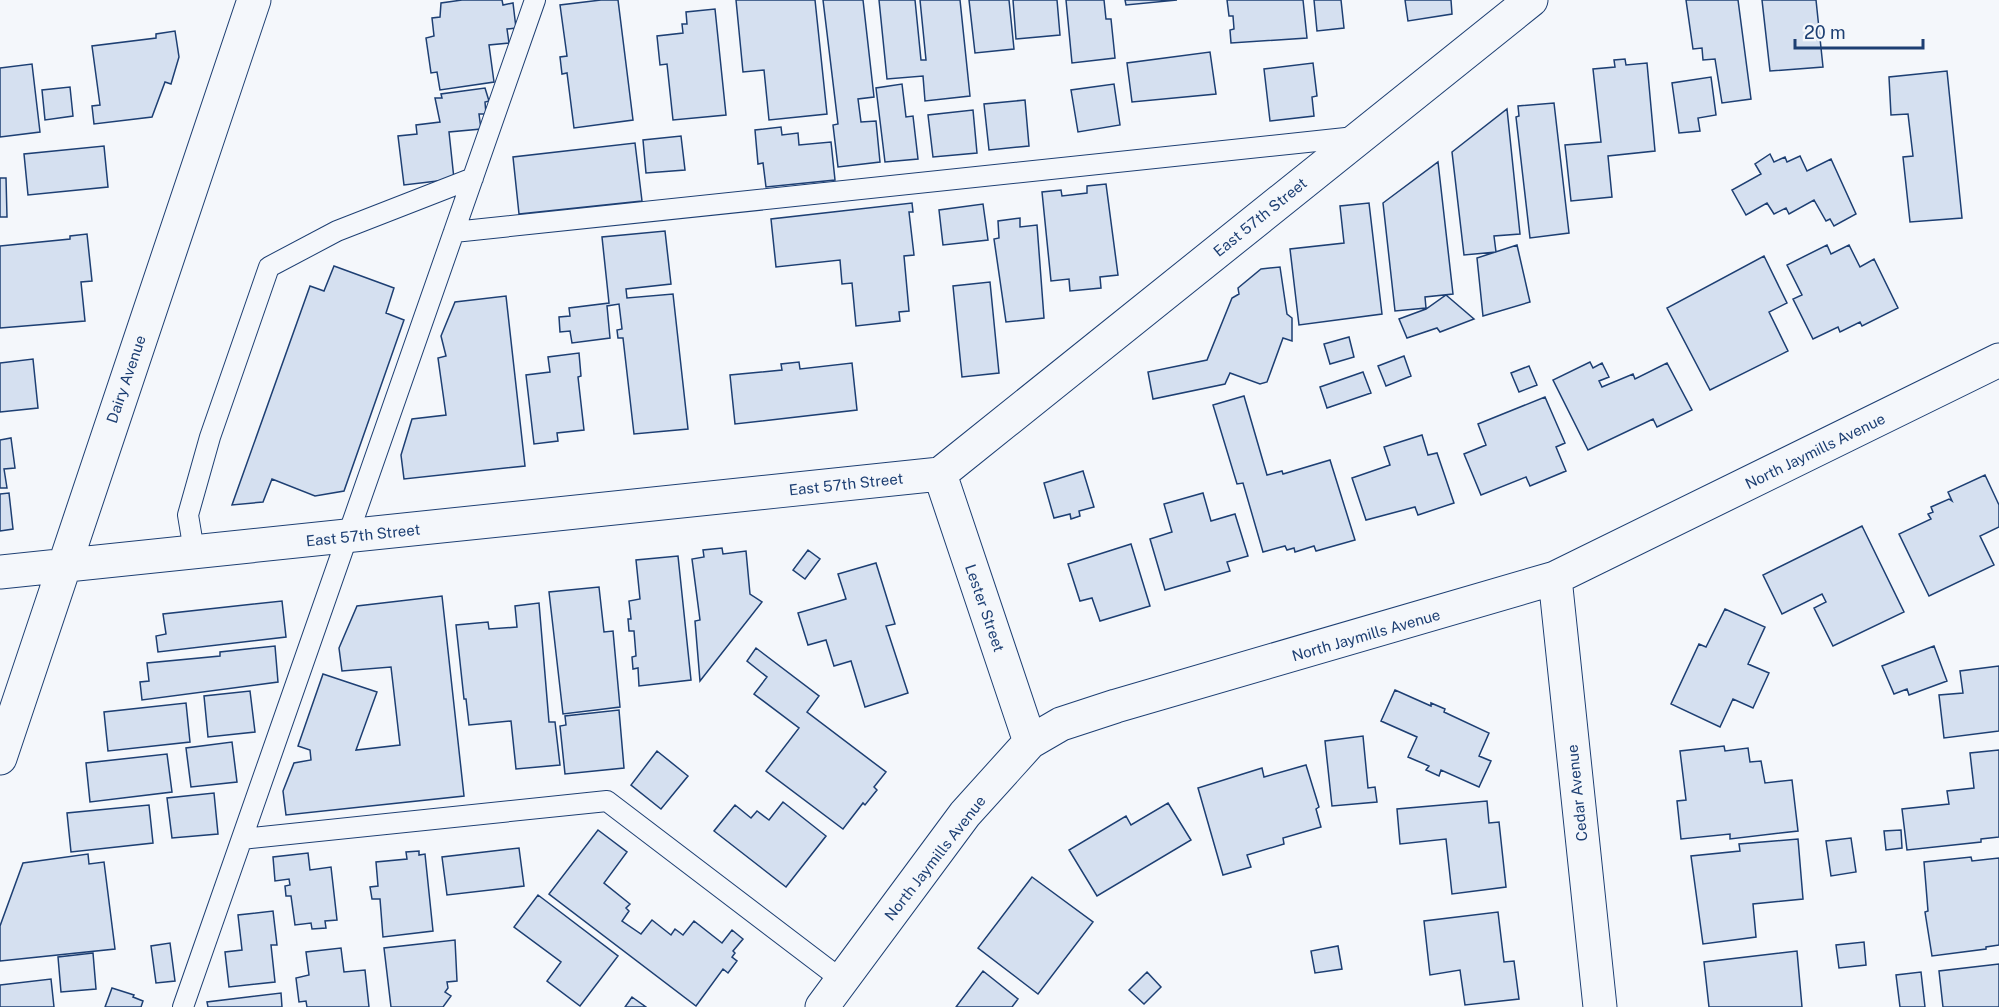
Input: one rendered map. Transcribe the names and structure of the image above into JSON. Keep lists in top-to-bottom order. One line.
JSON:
{"streets":{"street":["East 57th Street","Dairy Avenue","North Jaymills Avenue","Lester Street","Cedar Avenue"]},"crossings":[["East 57th Street","Dairy Avenue"],["East 57th Street","Lester Street"],["North Jaymills Avenue","Lester Street"],["North Jaymills Avenue","Cedar Avenue"]],"scale_bar":"20 m"}
